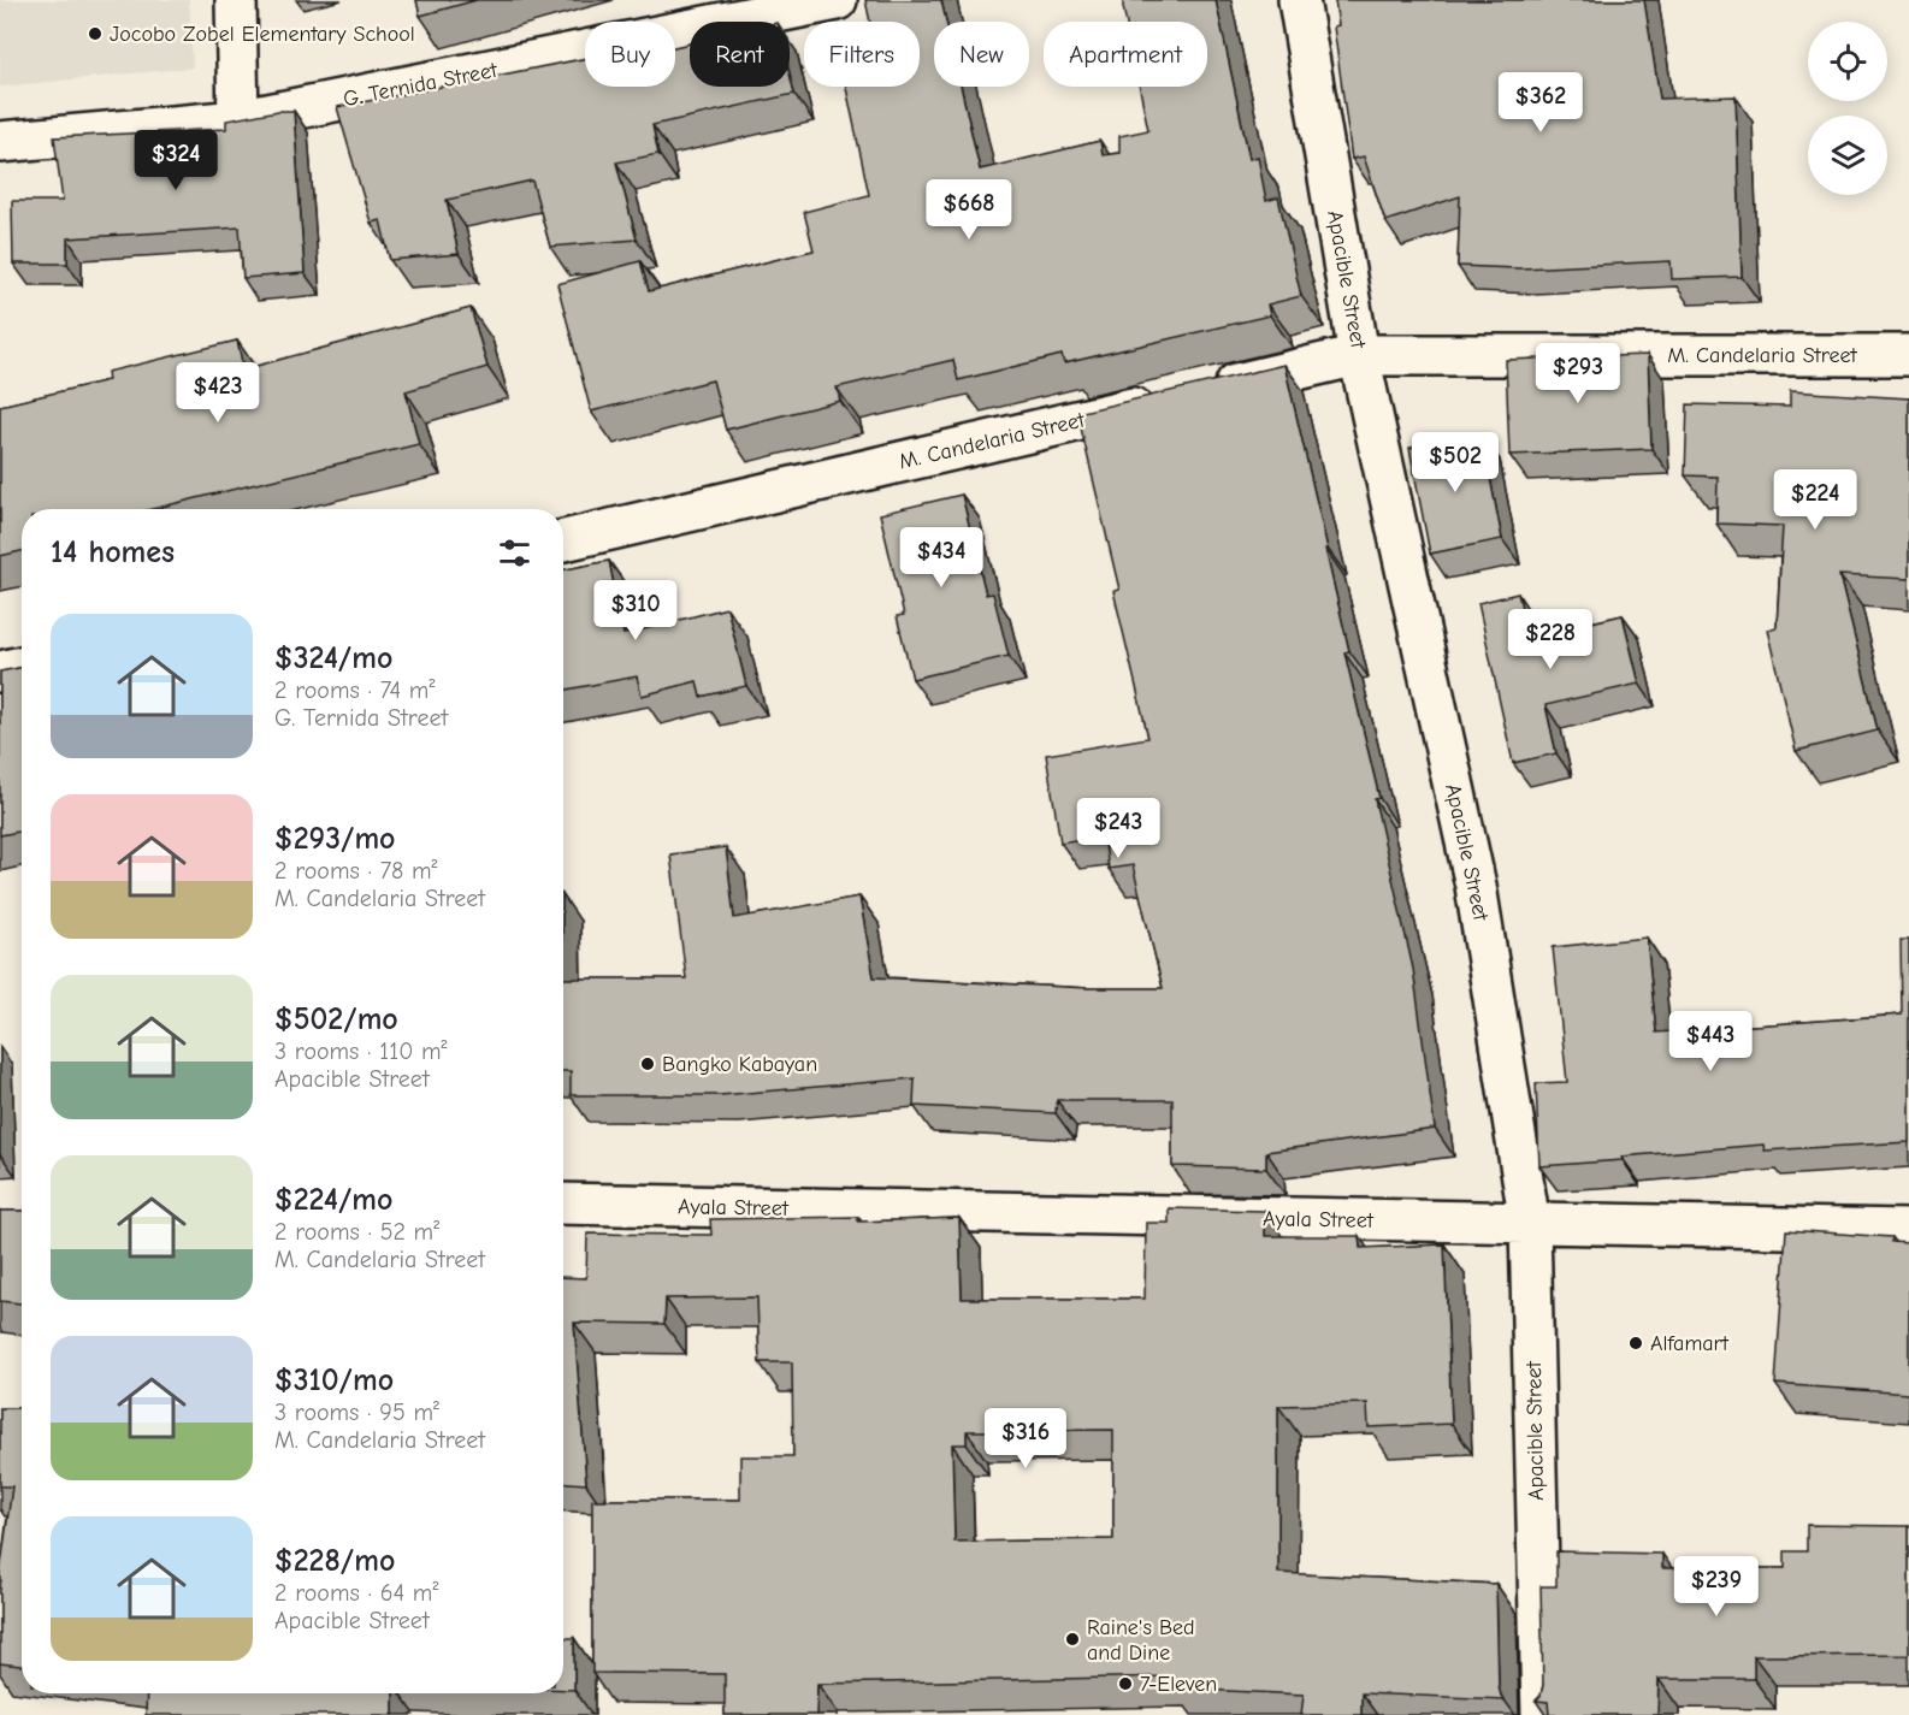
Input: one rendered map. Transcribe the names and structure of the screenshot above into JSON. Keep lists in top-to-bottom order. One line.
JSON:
{"streets":{"street":["G. Ternida Street","Apacible Street","M. Candelaria Street","Ayala Street"]},"crossings":[["Apacible Street","M. Candelaria Street"],["Apacible Street","Ayala Street"]],"places":["Jocobo Zobel Elementary School","Bangko Kabayan","Alfamart","Raine's Bed and Dine","7-Eleven"],"page":{"chip":["Buy","Rent","Filters","New","Apartment"],"price":["$362","$324","$668","$293","$423","$502","$224","$434","$310","$228","$243","$443","$316","$239"],"heading":"14 homes","list":[{"name":"$324/mo","note":"2 rooms · 74 m² · G. Ternida Street"},{"name":"$293/mo","note":"2 rooms · 78 m² · M. Candelaria Street"},{"name":"$502/mo","note":"3 rooms · 110 m² · Apacible Street"},{"name":"$224/mo","note":"2 rooms · 52 m² · M. Candelaria Street"},{"name":"$310/mo","note":"3 rooms · 95 m² · M. Candelaria Street"},{"name":"$228/mo","note":"2 rooms · 64 m² · Apacible Street"}]}}
